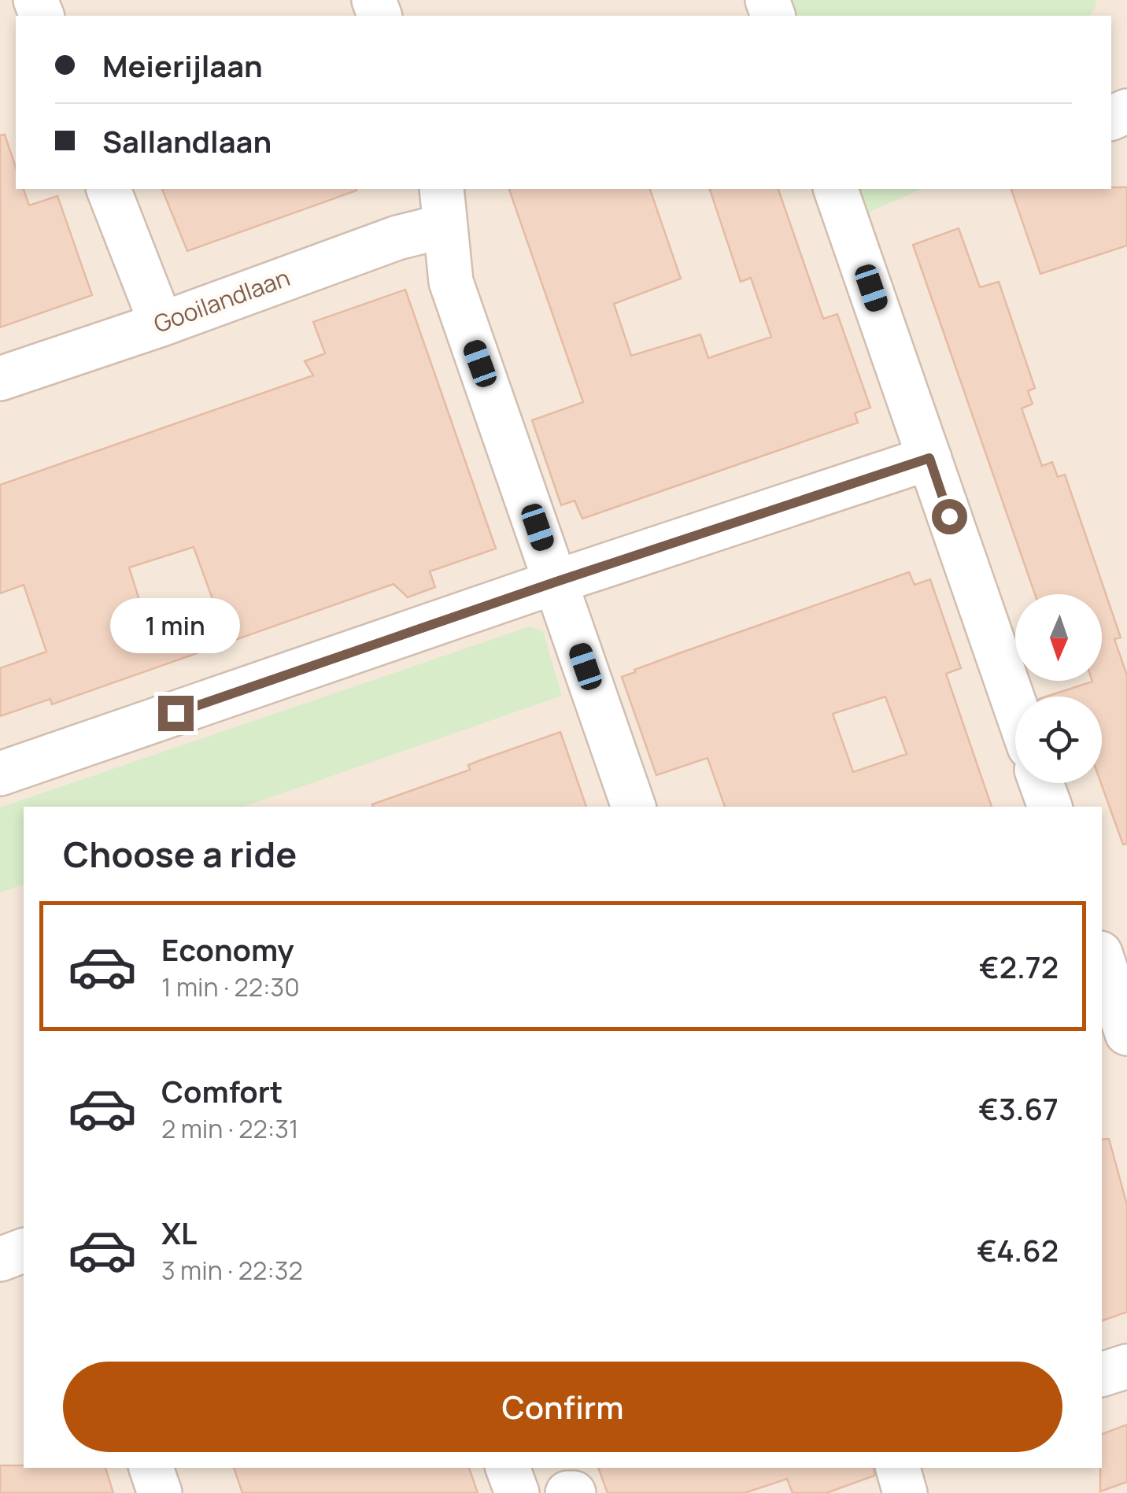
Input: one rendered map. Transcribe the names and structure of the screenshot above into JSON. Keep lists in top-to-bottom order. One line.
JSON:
{"streets":{"street":["Gooilandlaan"]},"north":"bottom","page":{"banner":["Meierijlaan","Sallandlaan"],"bubble":"1 min","heading":"Choose a ride","list":[{"name":"Economy","note":"1 min · 22:30","value":"€2.72"},{"name":"Comfort","note":"2 min · 22:31","value":"€3.67"},{"name":"XL","note":"3 min · 22:32","value":"€4.62"}],"buttons":"Confirm"}}
